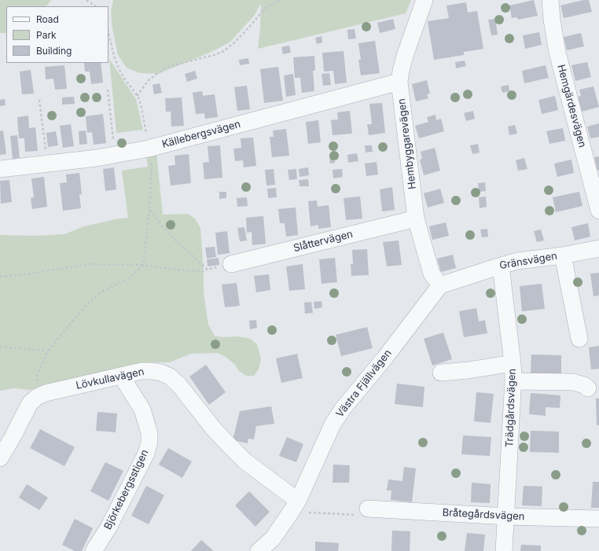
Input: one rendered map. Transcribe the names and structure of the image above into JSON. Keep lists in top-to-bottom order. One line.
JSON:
{"streets":{"street":["Hemgärdesvägen","Källebergsvägen","Hembyggarevägen","Slåttervägen","Gränsvägen","Lövkullavägen","Västra Fjällvägen","Trädgårdsvägen","Björkebergsstigen","Bråtegårdsvägen"]},"crossings":[["Källebergsvägen","Hembyggarevägen"],["Hembyggarevägen","Slåttervägen"],["Hembyggarevägen","Gränsvägen"],["Hembyggarevägen","Västra Fjällvägen"],["Gränsvägen","Västra Fjällvägen"],["Gränsvägen","Trädgårdsvägen"],["Lövkullavägen","Västra Fjällvägen"],["Lövkullavägen","Björkebergsstigen"],["Trädgårdsvägen","Bråtegårdsvägen"]],"legend":["Road","Park","Building"]}
